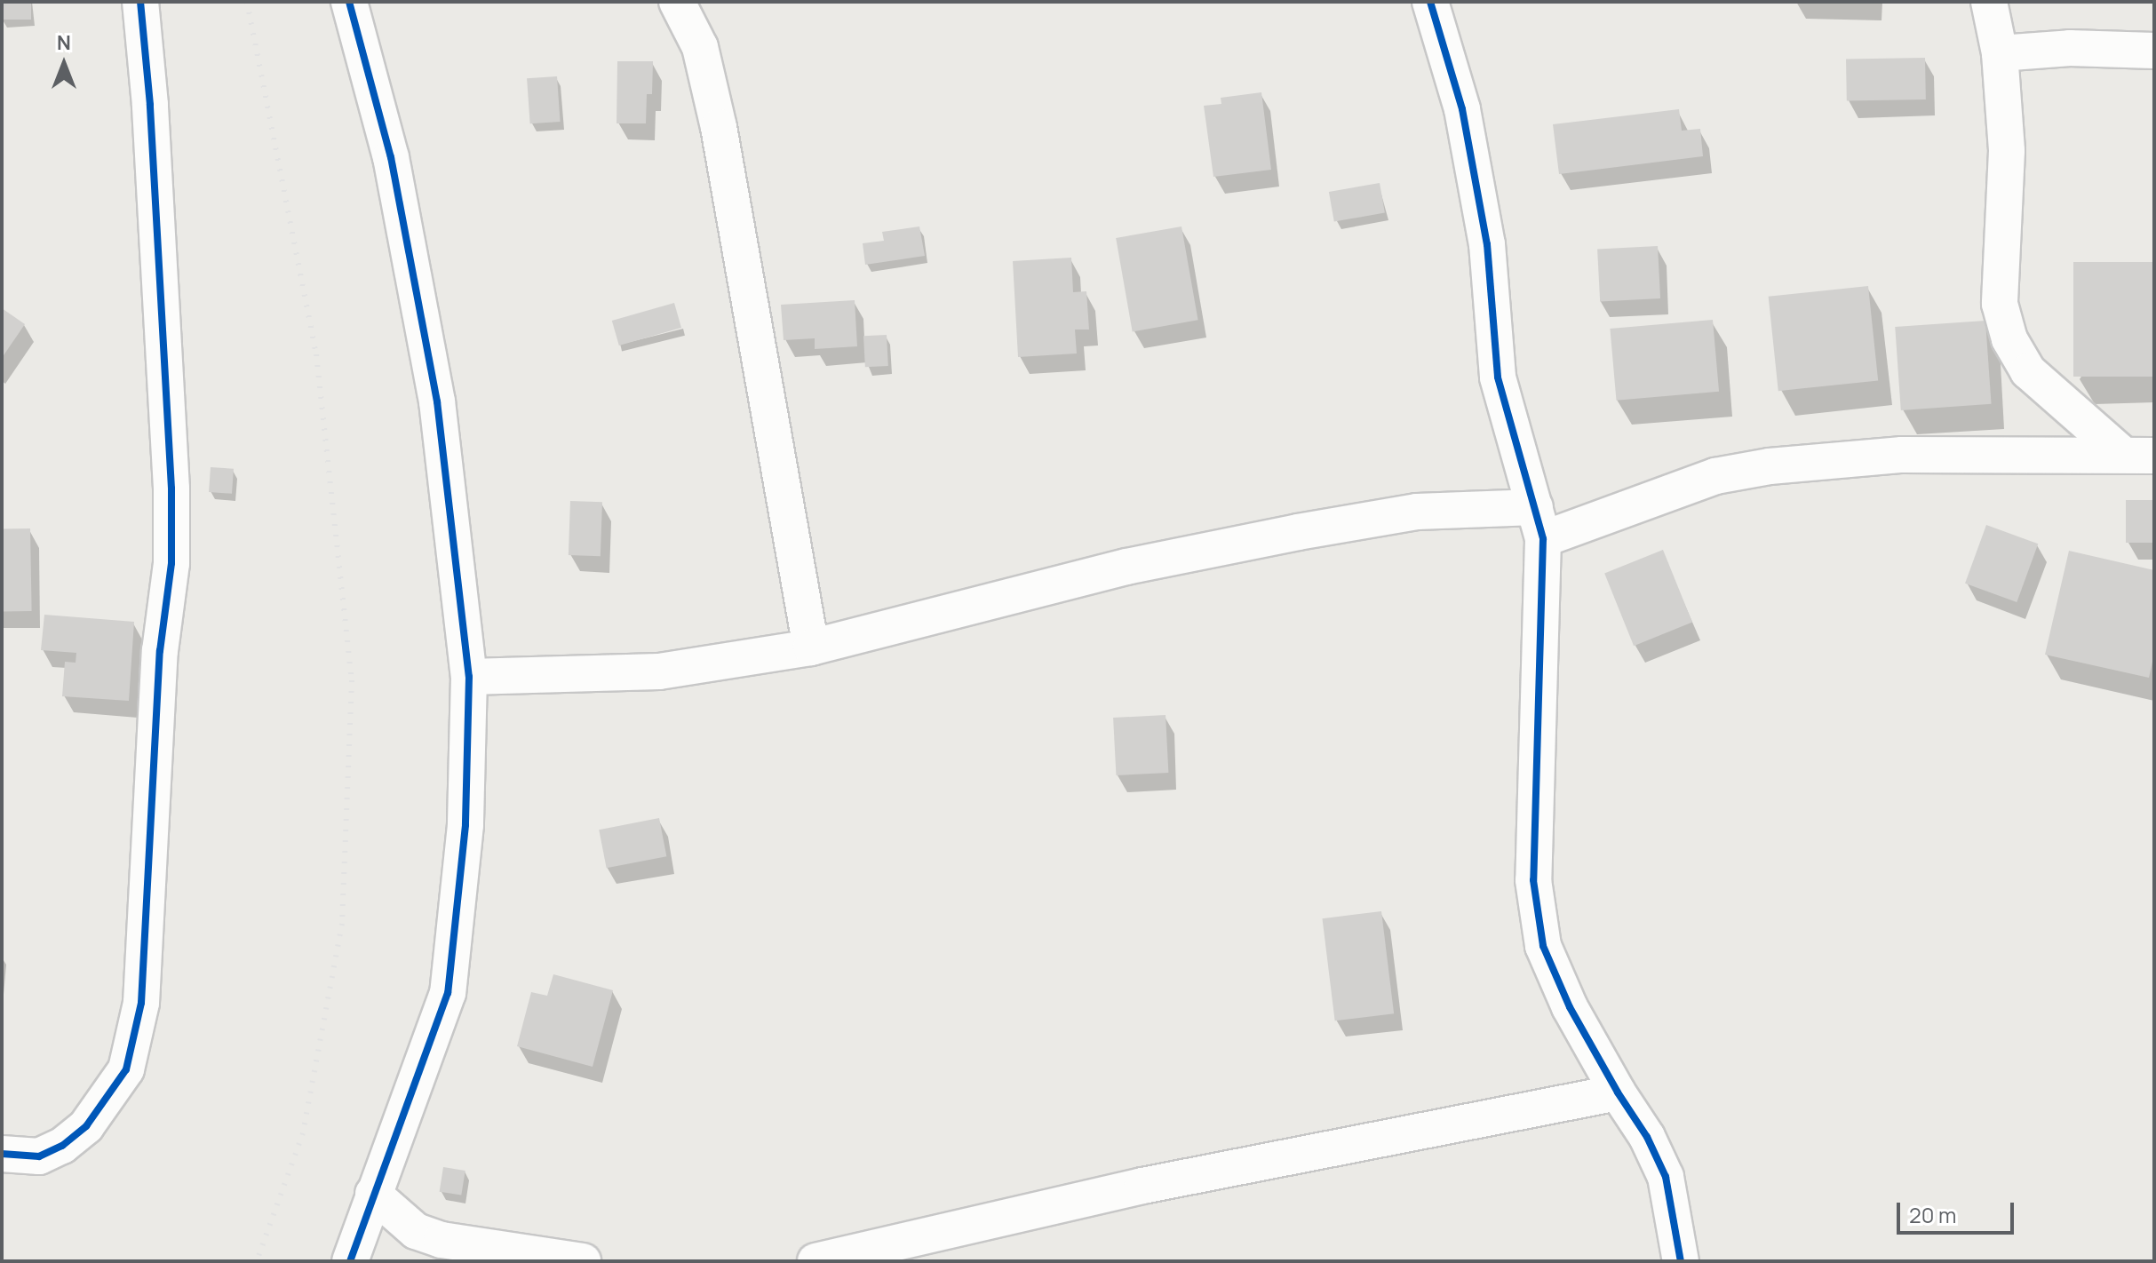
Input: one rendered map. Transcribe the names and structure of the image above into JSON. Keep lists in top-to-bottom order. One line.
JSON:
{"scale_bar":"20 m","north":"top"}
